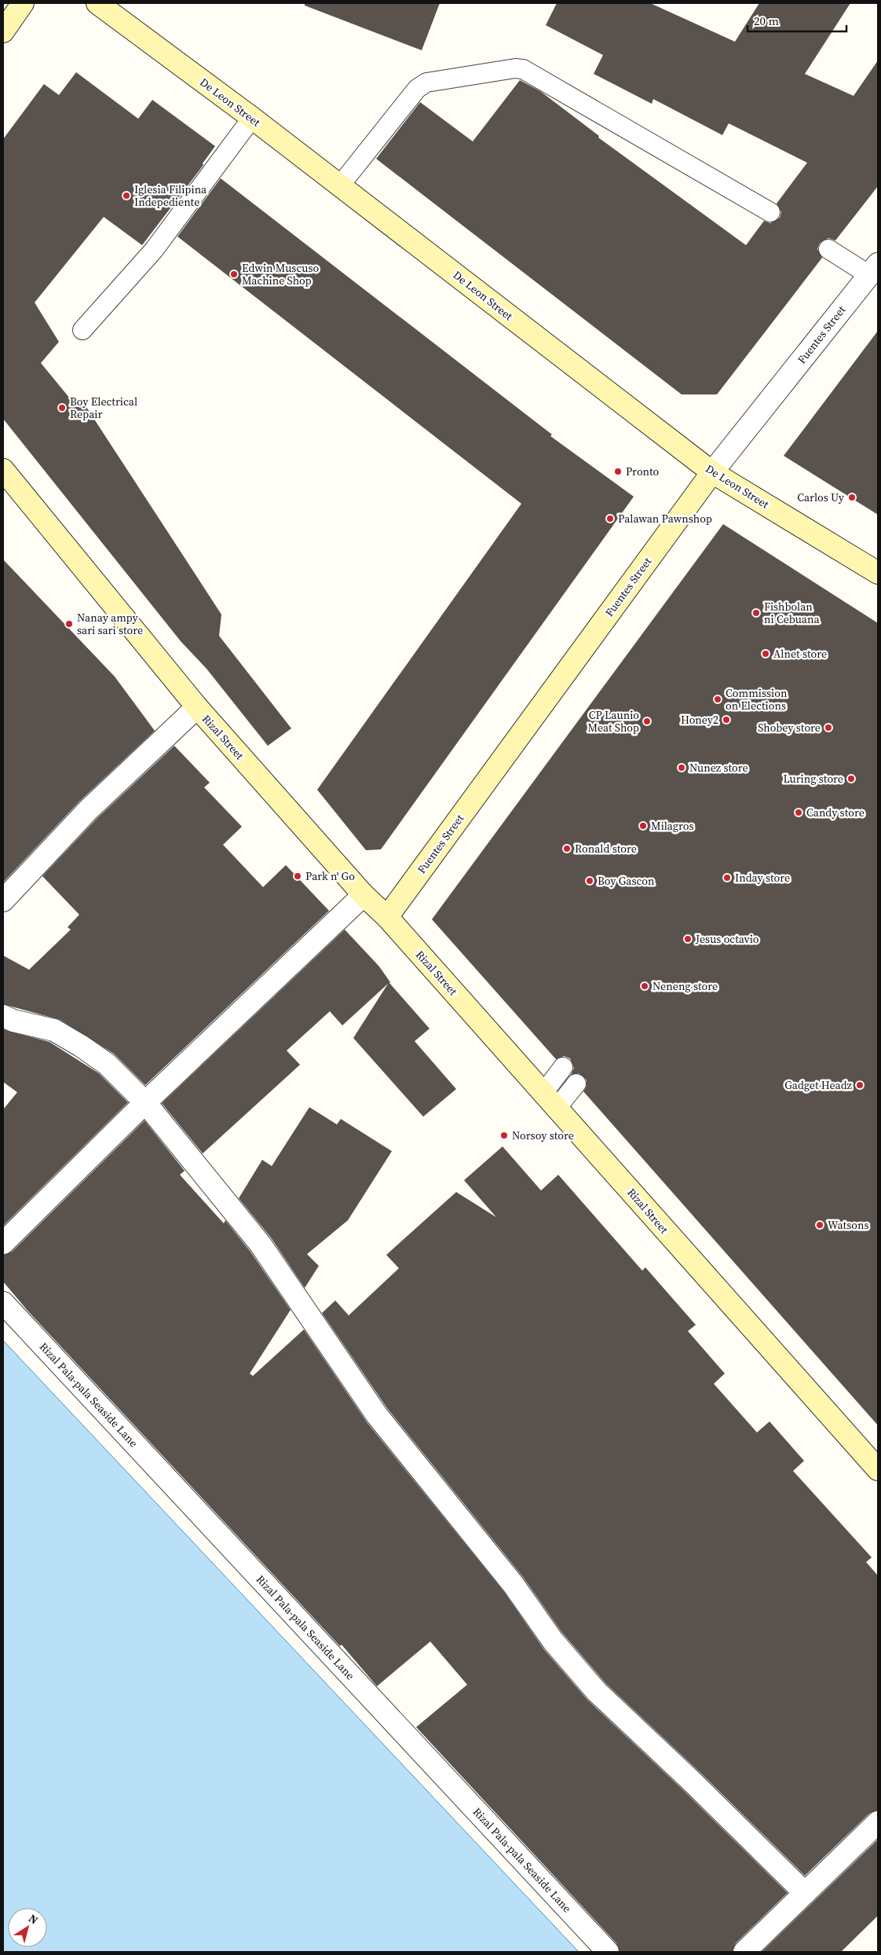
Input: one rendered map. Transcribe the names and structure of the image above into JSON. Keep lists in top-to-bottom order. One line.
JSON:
{"streets":{"street":["De Leon Street","Fuentes Street","Rizal Street","Rizal Pala-pala Seaside Lane"]},"crossings":[["De Leon Street","Fuentes Street"],["Fuentes Street","Rizal Street"]],"places":["Iglesia Filipina Indepediente","Edwin Muscuso Machine Shop","Boy Electrical Repair","Pronto","Carlos Uy","Palawan Pawnshop","Fishbolan ni Cebuana","Nanay ampy sari sari store","Alnet store","Commission on Elections","Honey2","CP Launio Meat Shop","Shobey store","Nunez store","Luring store","Candy store","Milagros","Ronald store","Park n' Go","Inday store","Boy Gascon","Jesus octavio","Neneng store","Gadget Headz","Norsoy store","Watsons"],"scale_bar":"20 m","north":"top right"}
